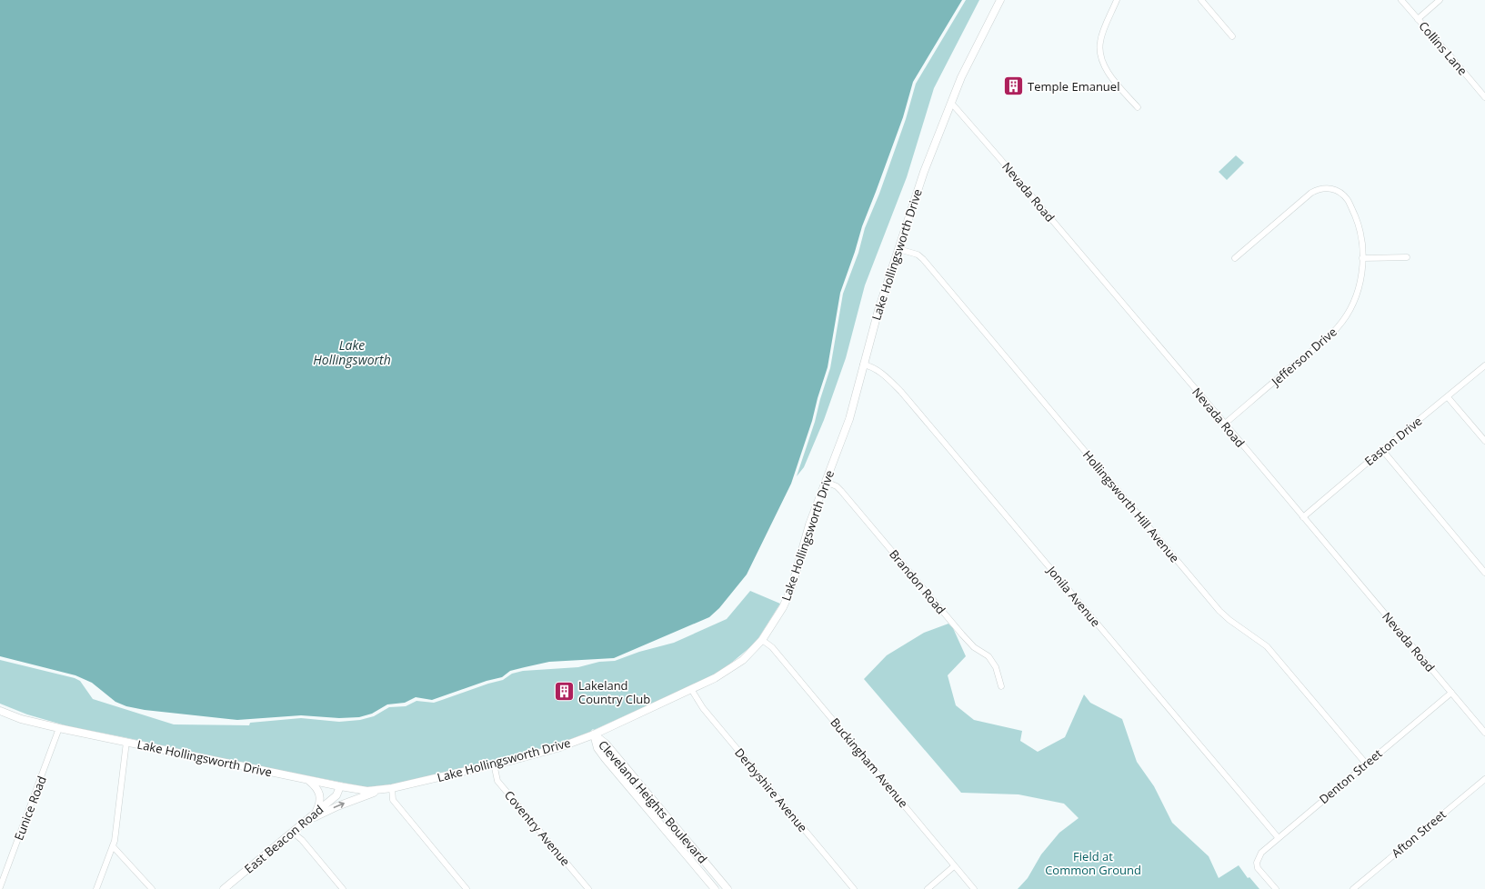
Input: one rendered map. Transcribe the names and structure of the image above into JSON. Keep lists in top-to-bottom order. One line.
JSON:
{"streets":{"street":["Collins Lane","Nevada Road","Lake Hollingsworth Drive","Jefferson Drive","Easton Drive","Hollingsworth Hill Avenue","Brandon Road","Jonila Avenue","Buckingham Avenue","Denton Street","Derbyshire Avenue","Cleveland Heights Boulevard","Eunice Road","Coventry Avenue","Afton Street","East Beacon Road"]},"crossings":[["Nevada Road","Lake Hollingsworth Drive"],["Nevada Road","Jefferson Drive"],["Nevada Road","Easton Drive"],["Nevada Road","Denton Street"],["Lake Hollingsworth Drive","Hollingsworth Hill Avenue"],["Lake Hollingsworth Drive","Brandon Road"],["Lake Hollingsworth Drive","Jonila Avenue"],["Lake Hollingsworth Drive","Buckingham Avenue"],["Lake Hollingsworth Drive","Derbyshire Avenue"],["Lake Hollingsworth Drive","Cleveland Heights Boulevard"],["Lake Hollingsworth Drive","Eunice Road"],["Lake Hollingsworth Drive","Coventry Avenue"],["Lake Hollingsworth Drive","East Beacon Road"],["Hollingsworth Hill Avenue","Denton Street"],["Jonila Avenue","Denton Street"]],"water":["Lake Hollingsworth"],"parks":["Field at Common Ground"],"places":{"building":["Temple Emanuel","Lakeland Country Club"]}}
